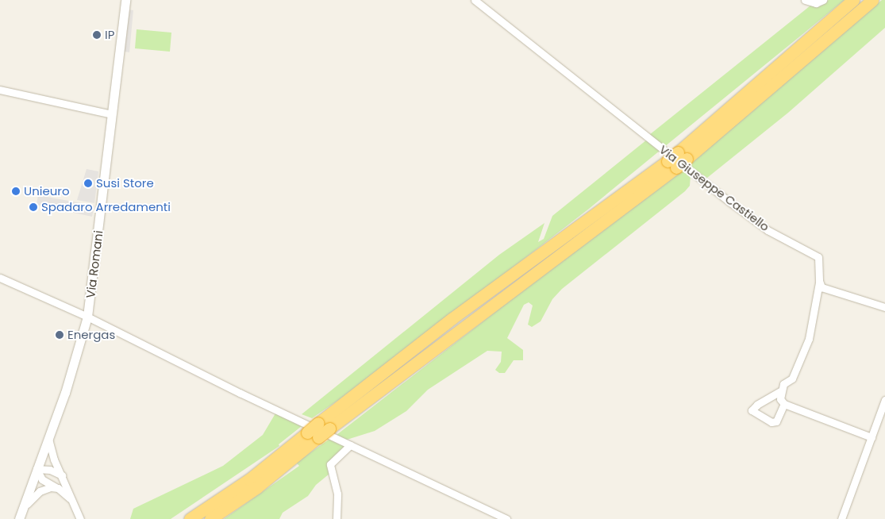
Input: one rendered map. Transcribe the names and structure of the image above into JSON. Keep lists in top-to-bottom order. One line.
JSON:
{"streets":{"street":["Via Giuseppe Castiello","Via Romani"]},"places":["IP","Susi Store","Unieuro","Spadaro Arredamenti","Energas"]}
